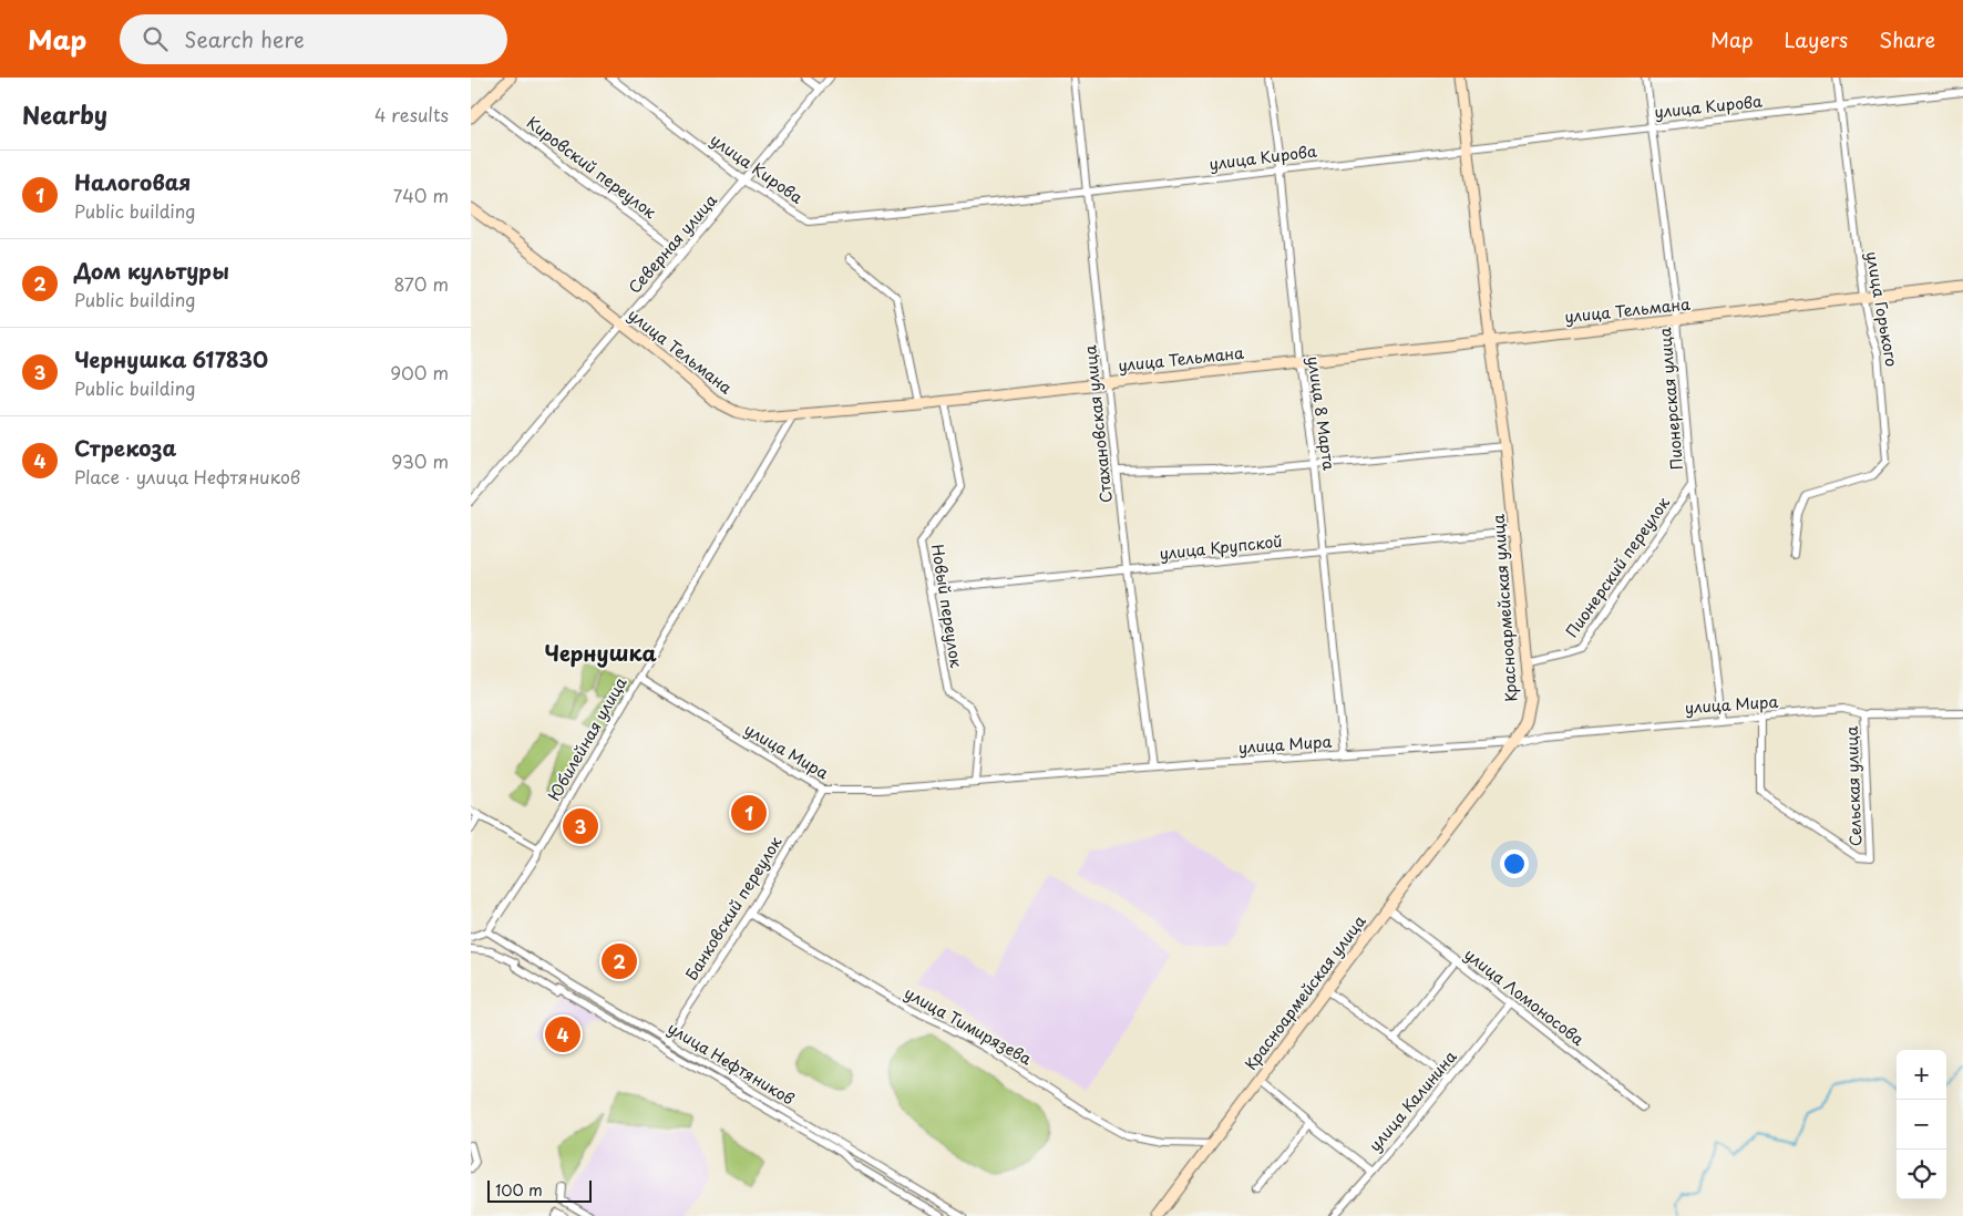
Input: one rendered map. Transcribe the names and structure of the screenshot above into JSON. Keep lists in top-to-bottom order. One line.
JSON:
{"streets":{"street":["улица Кирова","Кировский переулок","Северная улица","улица Горького","улица Тельмана","Пионерская улица","улица 8 Марта","Стахановская улица","улица Крупской","Пионерский переулок","Новый переулок","Красноармейская улица","улица Мира","Юбилейная улица","Сельская улица","Банковский переулок","улица Ломоносова","улица Тимирязева","улица Нефтяников","улица Калинина"]},"crossings":[["улица Кирова","Северная улица"],["улица Кирова","улица Горького"],["улица Кирова","Пионерская улица"],["улица Кирова","улица 8 Марта"],["улица Кирова","Стахановская улица"],["улица Кирова","Красноармейская улица"],["Кировский переулок","Северная улица"],["Северная улица","улица Тельмана"],["улица Горького","улица Тельмана"],["улица Тельмана","Пионерская улица"],["улица Тельмана","улица 8 Марта"],["улица Тельмана","Стахановская улица"],["улица Тельмана","Новый переулок"],["улица Тельмана","Красноармейская улица"],["улица Тельмана","Юбилейная улица"],["Пионерская улица","Пионерский переулок"],["Пионерская улица","улица Мира"],["улица 8 Марта","улица Крупской"],["улица 8 Марта","улица Мира"],["Стахановская улица","улица Крупской"],["Стахановская улица","улица Мира"],["улица Крупской","Новый переулок"],["улица Крупской","Красноармейская улица"],["Пионерский переулок","Красноармейская улица"],["Новый переулок","улица Мира"],["Красноармейская улица","улица Мира"],["Красноармейская улица","улица Ломоносова"],["Красноармейская улица","улица Тимирязева"],["улица Мира","Юбилейная улица"],["улица Мира","Сельская улица"],["улица Мира","Банковский переулок"],["Юбилейная улица","улица Нефтяников"],["Банковский переулок","улица Тимирязева"],["Банковский переулок","улица Нефтяников"],["улица Ломоносова","улица Калинина"]],"districts":["Чернушка"],"scale_bar":"100 m","page":{"header":"Map","search":"Search here","nav":["Map","Layers","Share"],"heading":["Nearby","4 results"],"list":[{"mark":"1","name":"Налоговая","note":"Public building","value":"740 m"},{"mark":"2","name":"Дом культуры","note":"Public building","value":"870 m"},{"mark":"3","name":"Чернушка 617830","note":"Public building","value":"900 m"},{"mark":"4","name":"Стрекоза","note":"Place · улица Нефтяников","value":"930 m"}],"pins":["1","3","2","4"],"map_buttons":["+","−"],"scale":"100 m"}}
